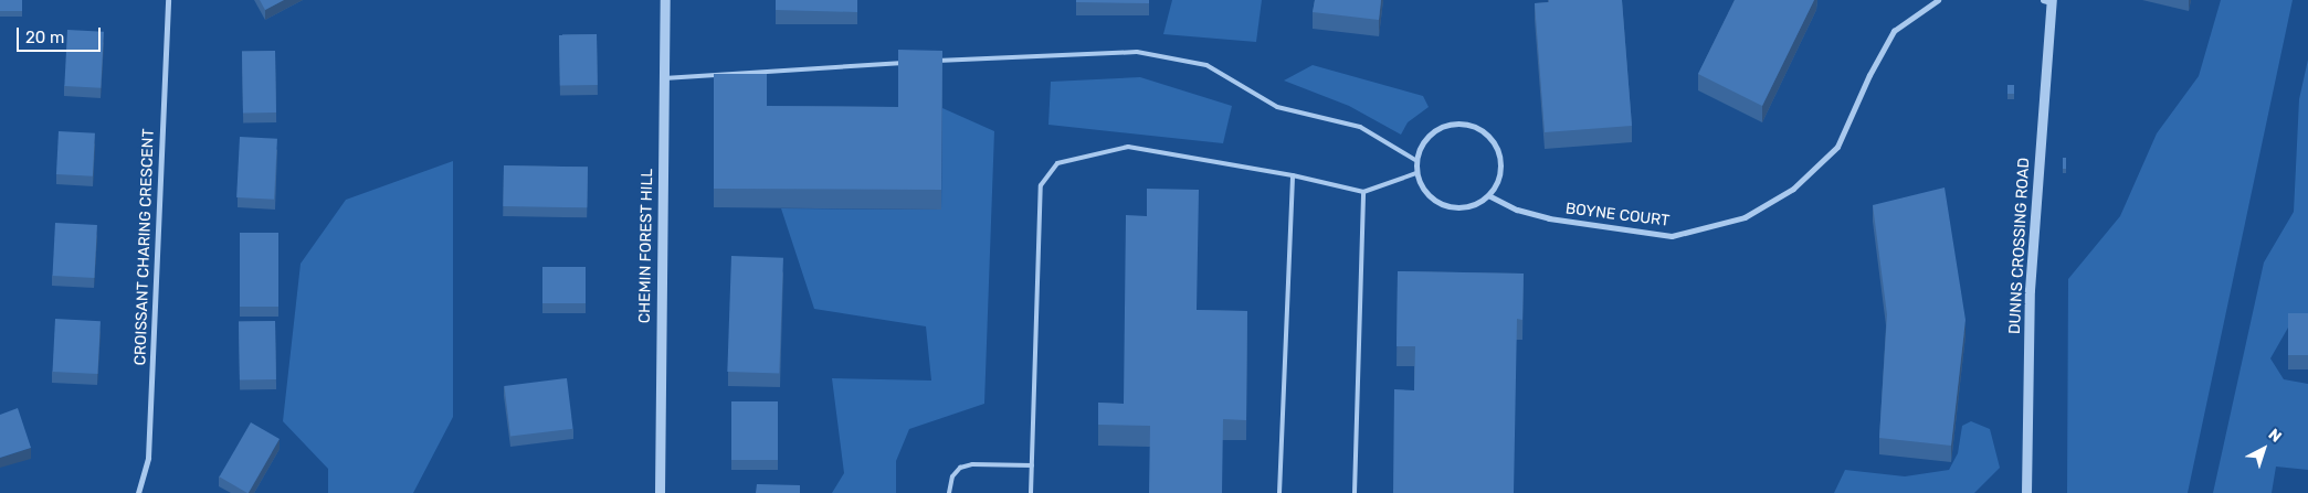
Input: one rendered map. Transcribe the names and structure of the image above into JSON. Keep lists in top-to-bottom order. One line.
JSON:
{"streets":{"street":["BOYNE COURT","CHEMIN FOREST HILL","DUNNS CROSSING ROAD","CROISSANT CHARING CRESCENT"]},"scale_bar":"20 m","north":"top right"}
